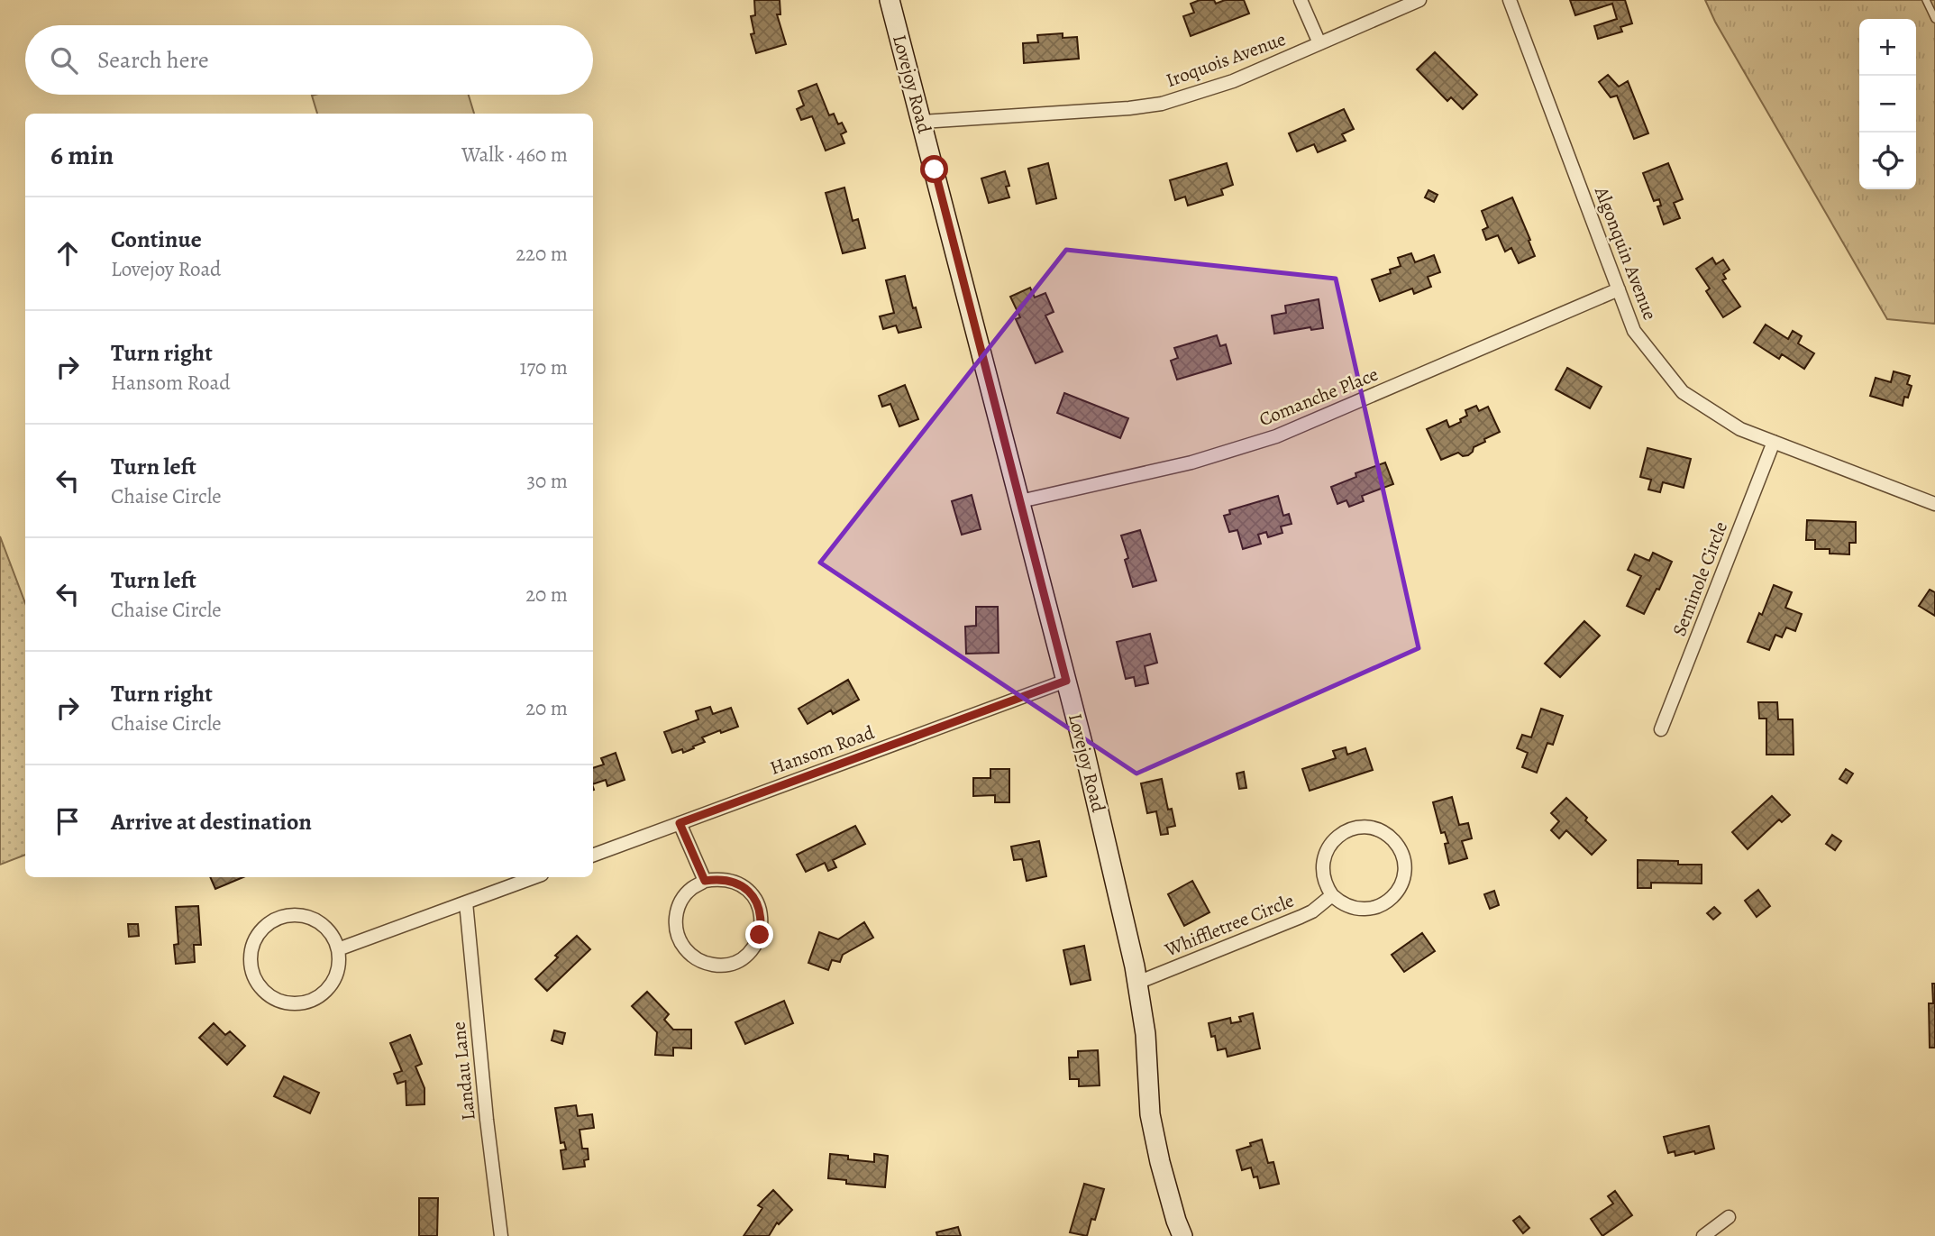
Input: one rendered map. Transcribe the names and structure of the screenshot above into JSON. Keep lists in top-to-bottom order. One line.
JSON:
{"streets":{"main road":["Lovejoy Road"],"street":["Iroquois Avenue","Algonquin Avenue","Comanche Place","Seminole Circle","Hansom Road","Whiffletree Circle","Landau Lane"]},"crossings":[["Iroquois Avenue","Lovejoy Road"],["Lovejoy Road","Comanche Place"],["Lovejoy Road","Hansom Road"],["Lovejoy Road","Whiffletree Circle"],["Algonquin Avenue","Comanche Place"],["Algonquin Avenue","Seminole Circle"]],"page":{"map_buttons":["+","−"],"search":"Search here","heading":["6 min","Walk · 460 m"],"list":[["Continue","Lovejoy Road","220 m"],["Turn right","Hansom Road","170 m"],["Turn left","Chaise Circle","30 m"],["Turn left","Chaise Circle","20 m"],["Turn right","Chaise Circle","20 m"],"Arrive at destination"]}}
